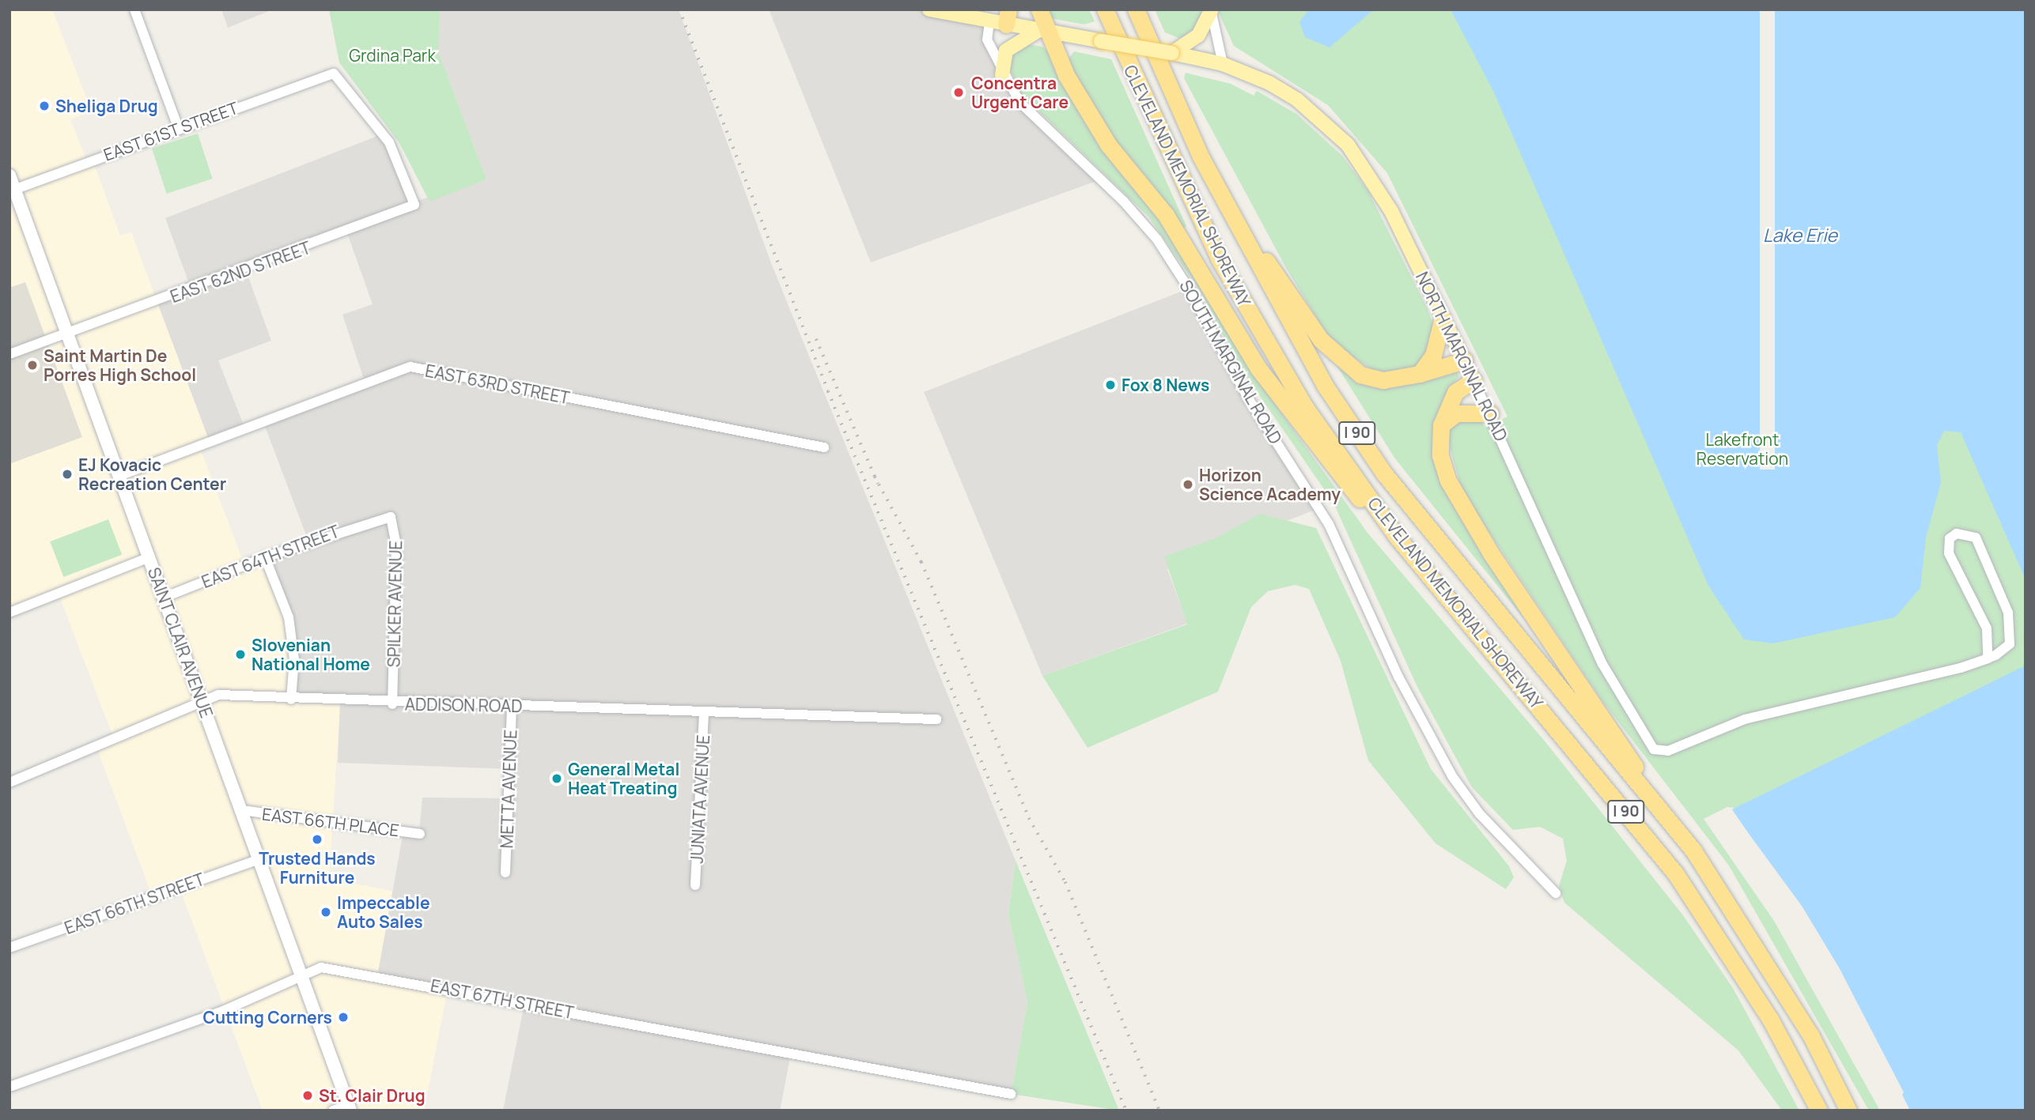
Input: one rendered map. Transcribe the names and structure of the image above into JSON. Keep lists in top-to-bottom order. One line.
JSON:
{"streets":{"highway":["CLEVELAND MEMORIAL SHOREWAY","I 90"],"main road":["NORTH MARGINAL ROAD","SAINT CLAIR AVENUE"],"street":["EAST 61ST STREET","EAST 62ND STREET","SOUTH MARGINAL ROAD","EAST 63RD STREET","EAST 64TH STREET","SPILKER AVENUE","ADDISON ROAD","METTA AVENUE","JUNIATA AVENUE","EAST 66TH PLACE","EAST 66TH STREET","EAST 67TH STREET"]},"crossings":[["EAST 61ST STREET","EAST 62ND STREET"],["EAST 61ST STREET","SAINT CLAIR AVENUE"],["EAST 62ND STREET","SAINT CLAIR AVENUE"],["NORTH MARGINAL ROAD","SOUTH MARGINAL ROAD"],["EAST 63RD STREET","SAINT CLAIR AVENUE"],["EAST 64TH STREET","SPILKER AVENUE"],["EAST 64TH STREET","SAINT CLAIR AVENUE"],["SPILKER AVENUE","ADDISON ROAD"],["SAINT CLAIR AVENUE","ADDISON ROAD"],["SAINT CLAIR AVENUE","EAST 66TH PLACE"],["SAINT CLAIR AVENUE","EAST 66TH STREET"],["SAINT CLAIR AVENUE","EAST 67TH STREET"],["ADDISON ROAD","METTA AVENUE"],["ADDISON ROAD","JUNIATA AVENUE"]],"water":["Lake Erie"],"parks":["Grdina Park","Lakefront Reservation"],"places":["Concentra Urgent Care","Sheliga Drug","Saint Martin De Porres High School","Fox 8 News","EJ Kovacic Recreation Center","Horizon Science Academy","Slovenian National Home","General Metal Heat Treating","Trusted Hands Furniture","Impeccable Auto Sales","Cutting Corners","St. Clair Drug"]}
